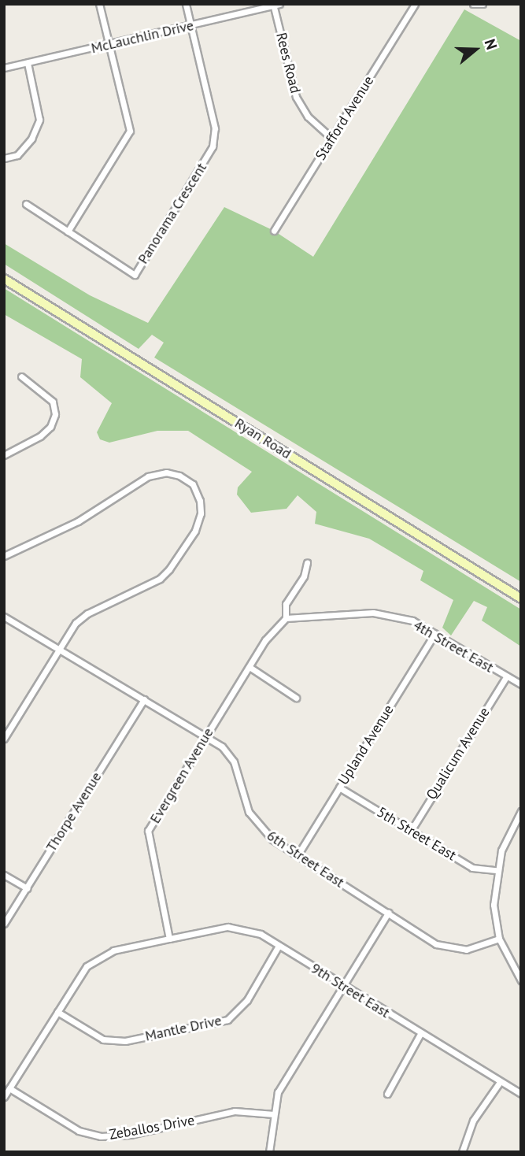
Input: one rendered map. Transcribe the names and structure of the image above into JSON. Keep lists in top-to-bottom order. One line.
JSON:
{"streets":{"main road":["Ryan Road"],"street":["McLauchlin Drive","Rees Road","Stafford Avenue","Panorama Crescent","4th Street East","Upland Avenue","Qualicum Avenue","Evergreen Avenue","Thorpe Avenue","5th Street East","6th Street East","9th Street East","Mantle Drive","Zeballos Drive"]},"crossings":[["McLauchlin Drive","Rees Road"],["McLauchlin Drive","Panorama Crescent"],["Rees Road","Stafford Avenue"],["4th Street East","Upland Avenue"],["4th Street East","Qualicum Avenue"],["4th Street East","Evergreen Avenue"],["Upland Avenue","5th Street East"],["Upland Avenue","6th Street East"],["Qualicum Avenue","5th Street East"],["Evergreen Avenue","6th Street East"],["Evergreen Avenue","9th Street East"],["Thorpe Avenue","6th Street East"],["9th Street East","Mantle Drive"]],"north":"right"}
